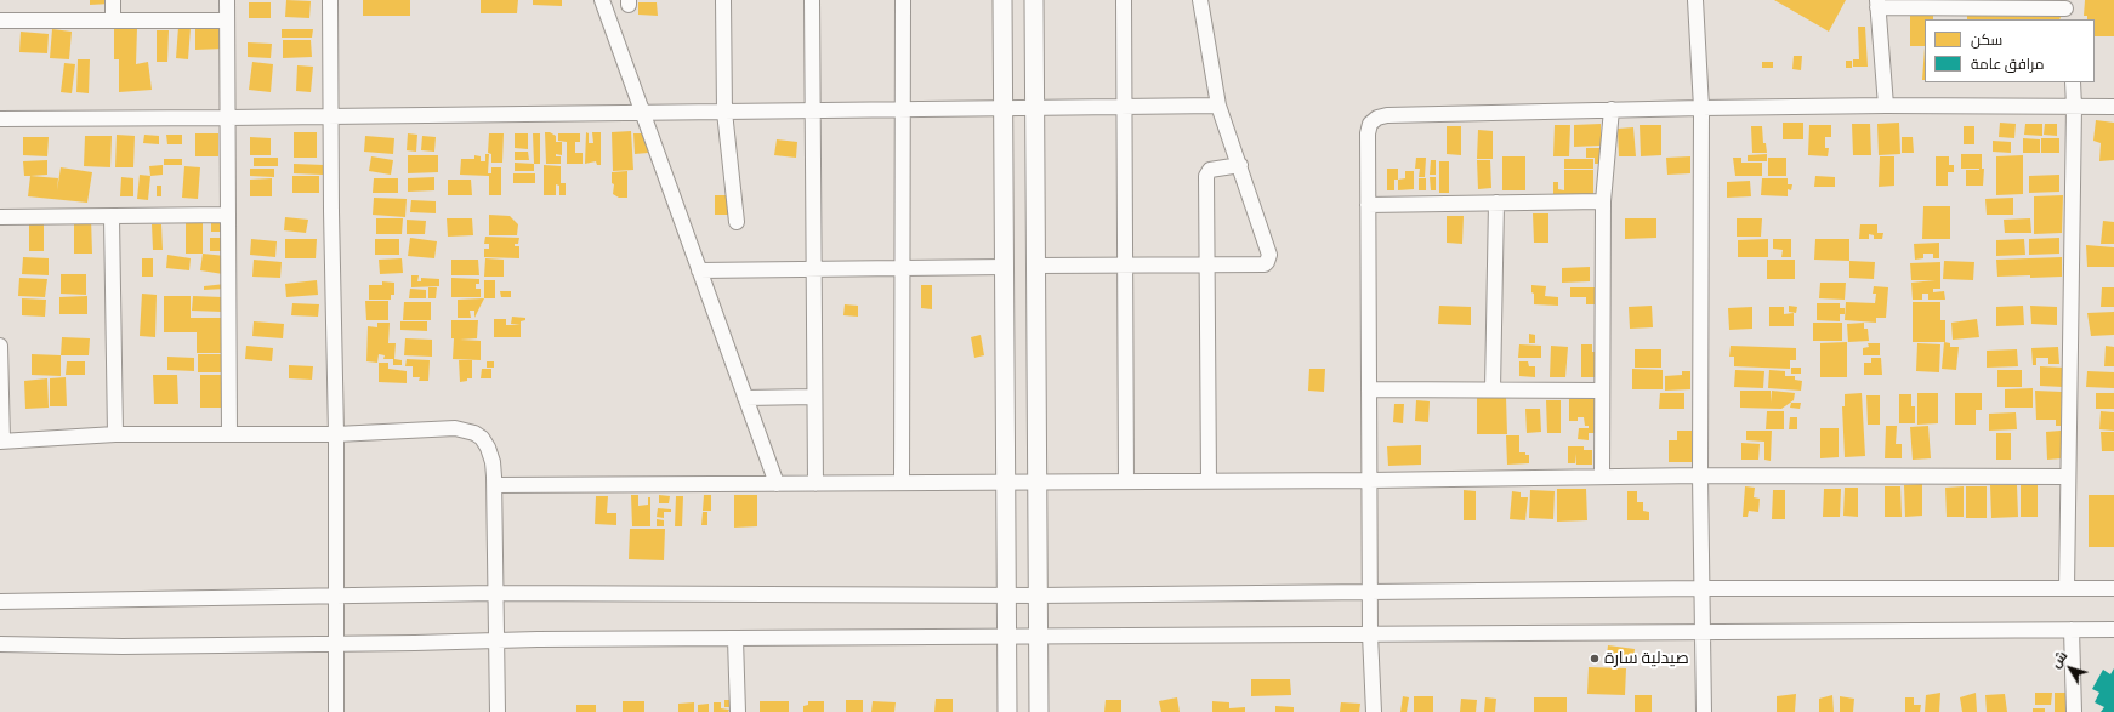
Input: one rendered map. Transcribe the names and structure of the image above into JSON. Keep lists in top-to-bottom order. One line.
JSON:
{"places":["صيدلية سارة"],"legend":["سكن","مرافق عامة"],"north":"top left"}
